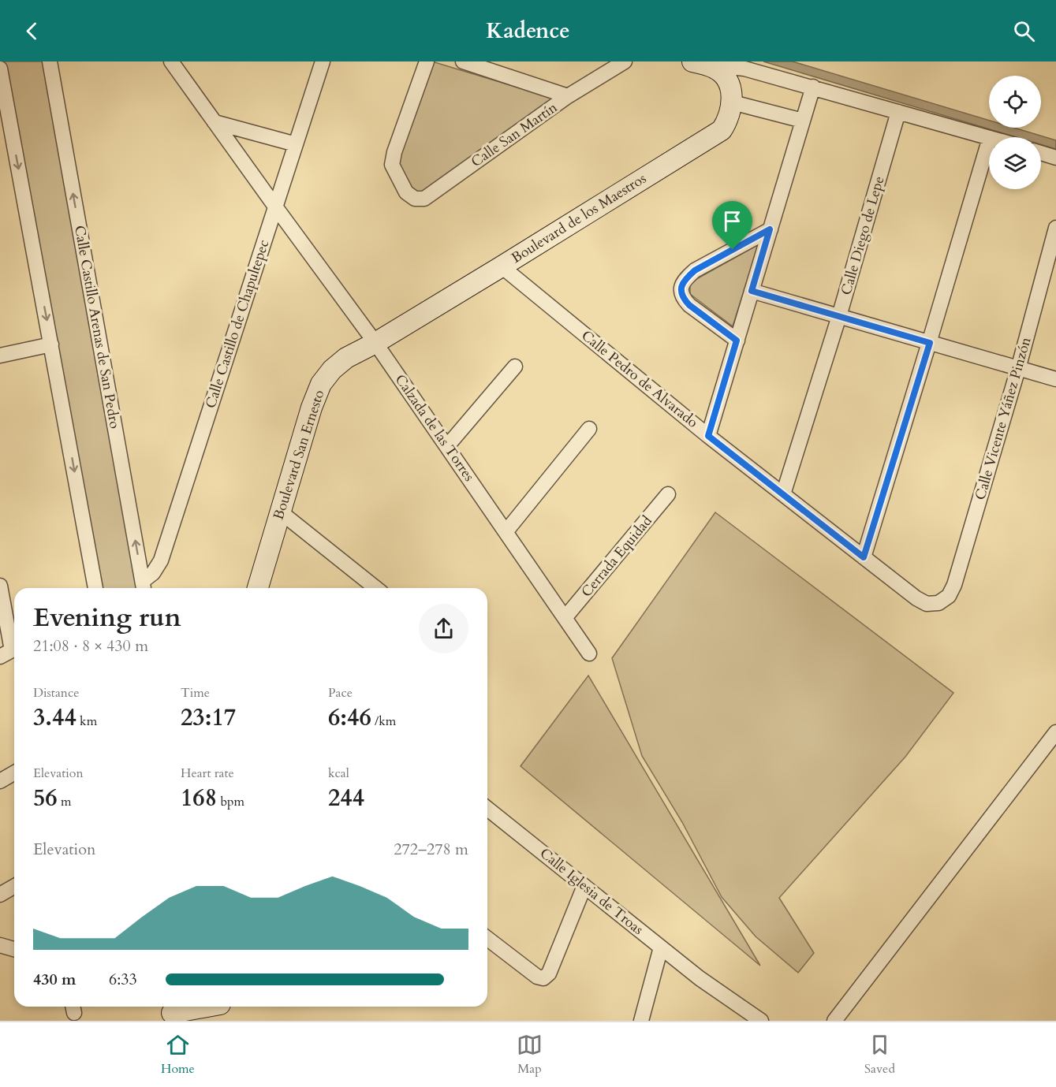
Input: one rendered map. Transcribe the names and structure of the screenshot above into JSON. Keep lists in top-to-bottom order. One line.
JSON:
{"streets":{"main road":["Boulevard de los Maestros","Boulevard San Ernesto"],"street":["Calle San Martín","Calle Diego de Lepe","Calle Castillo de Chapultepec","Calle Castillo Arenas de San Pedro","Calle Pedro de Alvarado","Calle Vicente Yáñez Pinzón","Calzada de las Torres","Cerrada Equidad","Calle Iglesia de Troas"]},"crossings":[["Boulevard de los Maestros","Calle Pedro de Alvarado"],["Boulevard de los Maestros","Calzada de las Torres"],["Boulevard de los Maestros","Boulevard San Ernesto"],["Calle Diego de Lepe","Calle Pedro de Alvarado"],["Calle Castillo de Chapultepec","Calle Castillo Arenas de San Pedro"],["Calle Castillo de Chapultepec","Calzada de las Torres"],["Calle Pedro de Alvarado","Calle Vicente Yáñez Pinzón"],["Calzada de las Torres","Boulevard San Ernesto"],["Calzada de las Torres","Cerrada Equidad"]],"page":{"header":"Kadence","heading":["Evening run","21:08 · 8 × 430 m"],"stats":[["Distance","3.44 km"],["Time","23:17"],["Pace","6:46 /km"],["Elevation","56 m"],["Heart rate","168 bpm"],["kcal","244"]],"chart":["Elevation","272–278 m"],"list":[{"name":"430 m","note":"6:33"}],"tabs":["Home","Map","Saved"]}}
